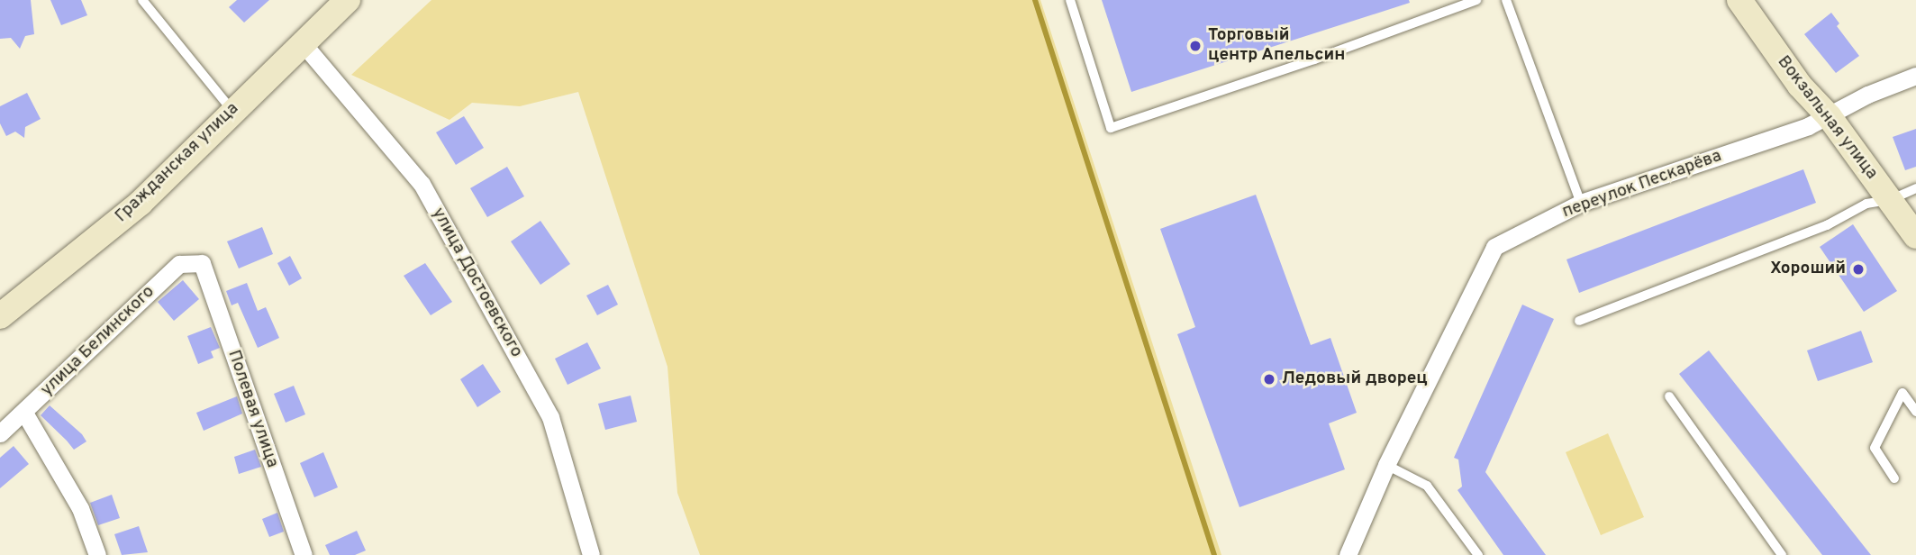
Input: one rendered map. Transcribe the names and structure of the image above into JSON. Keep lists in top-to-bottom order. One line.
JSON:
{"streets":{"main road":["Вокзальная улица","Гражданская улица"],"street":["переулок Пескарёва","улица Достоевского","улица Белинского","Полевая улица"]},"crossings":[["Вокзальная улица","переулок Пескарёва"],["Гражданская улица","улица Достоевского"],["улица Белинского","Полевая улица"]],"places":["Торговый центр Апельсин","Хороший","Ледовый дворец"]}
